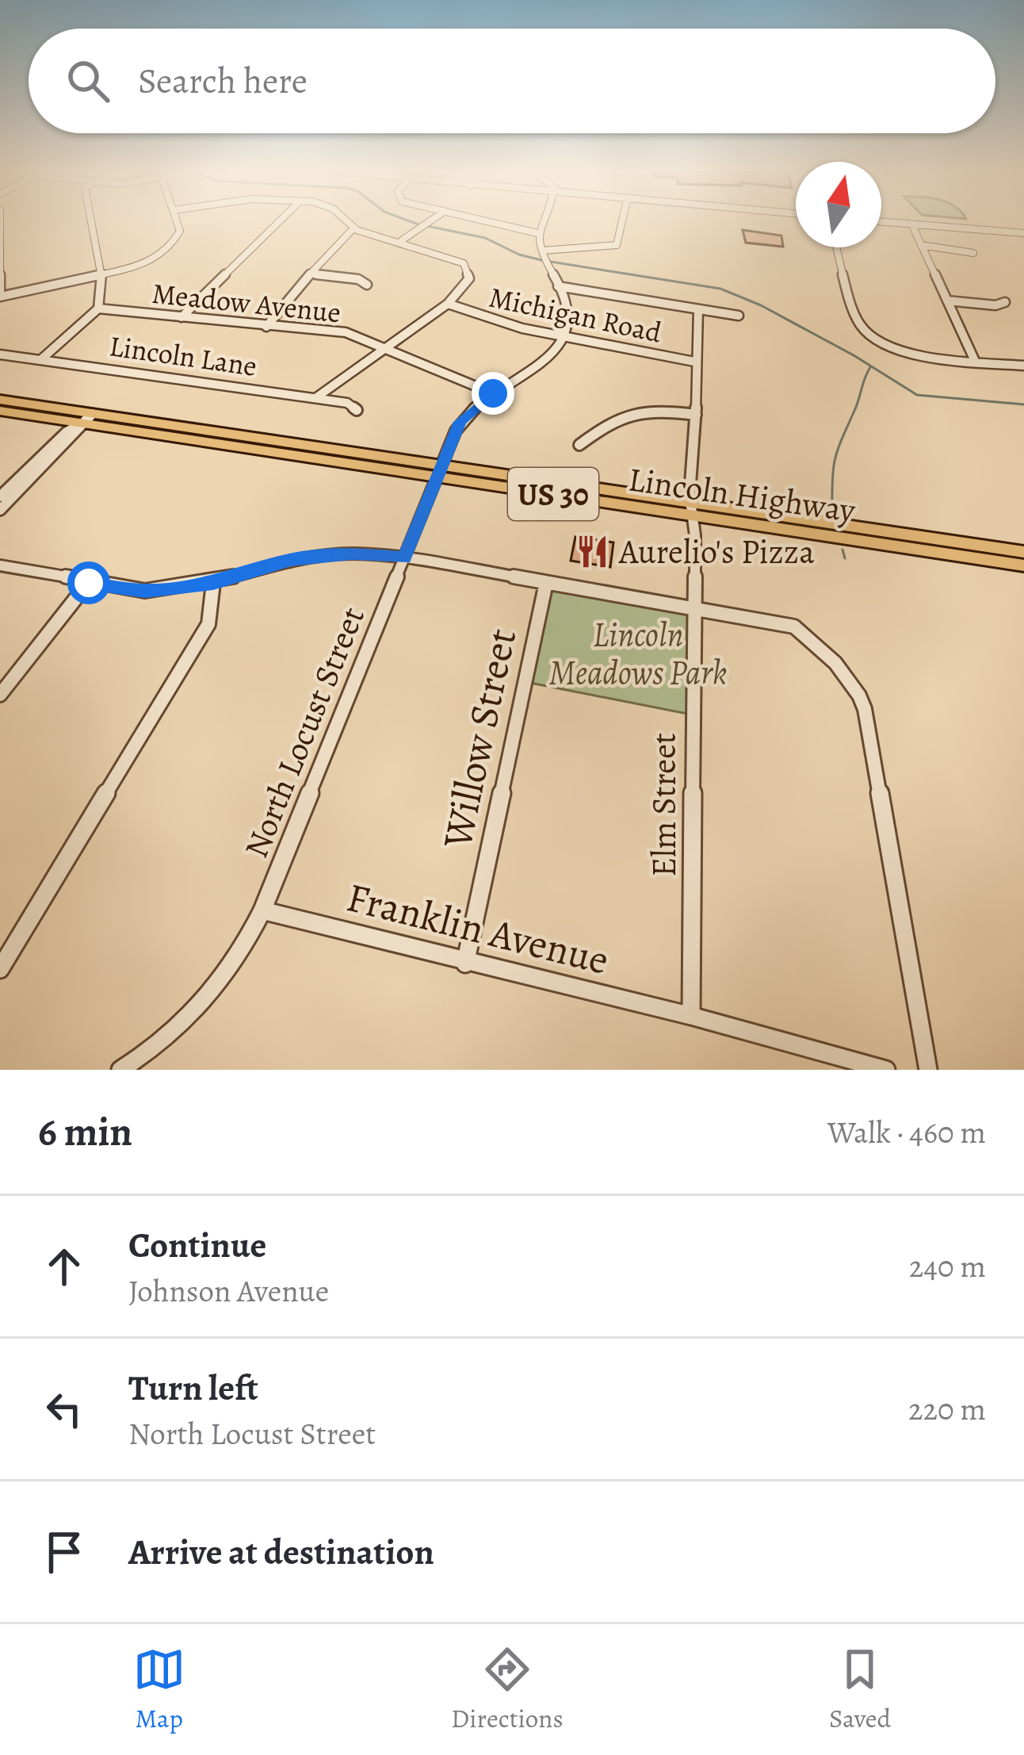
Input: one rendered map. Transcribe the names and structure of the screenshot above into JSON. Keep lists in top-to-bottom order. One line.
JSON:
{"streets":{"main road":["US 30","Lincoln Highway"],"street":["Meadow Avenue","Michigan Road","Lincoln Lane","North Locust Street","Willow Street","Elm Street","Franklin Avenue"]},"crossings":[["Meadow Avenue","North Locust Street"],["Michigan Road","North Locust Street"],["Michigan Road","Elm Street"],["Lincoln Highway","North Locust Street"],["Lincoln Highway","Elm Street"],["North Locust Street","Franklin Avenue"],["Willow Street","Franklin Avenue"],["Elm Street","Franklin Avenue"]],"parks":["Lincoln Meadows Park"],"places":{"restaurant":["Aurelio's Pizza"]},"north":"top","page":{"search":"Search here","heading":["6 min","Walk · 460 m"],"list":[["Continue","Johnson Avenue","240 m"],["Turn left","North Locust Street","220 m"],"Arrive at destination"],"nav":["Map","Directions","Saved"]}}
